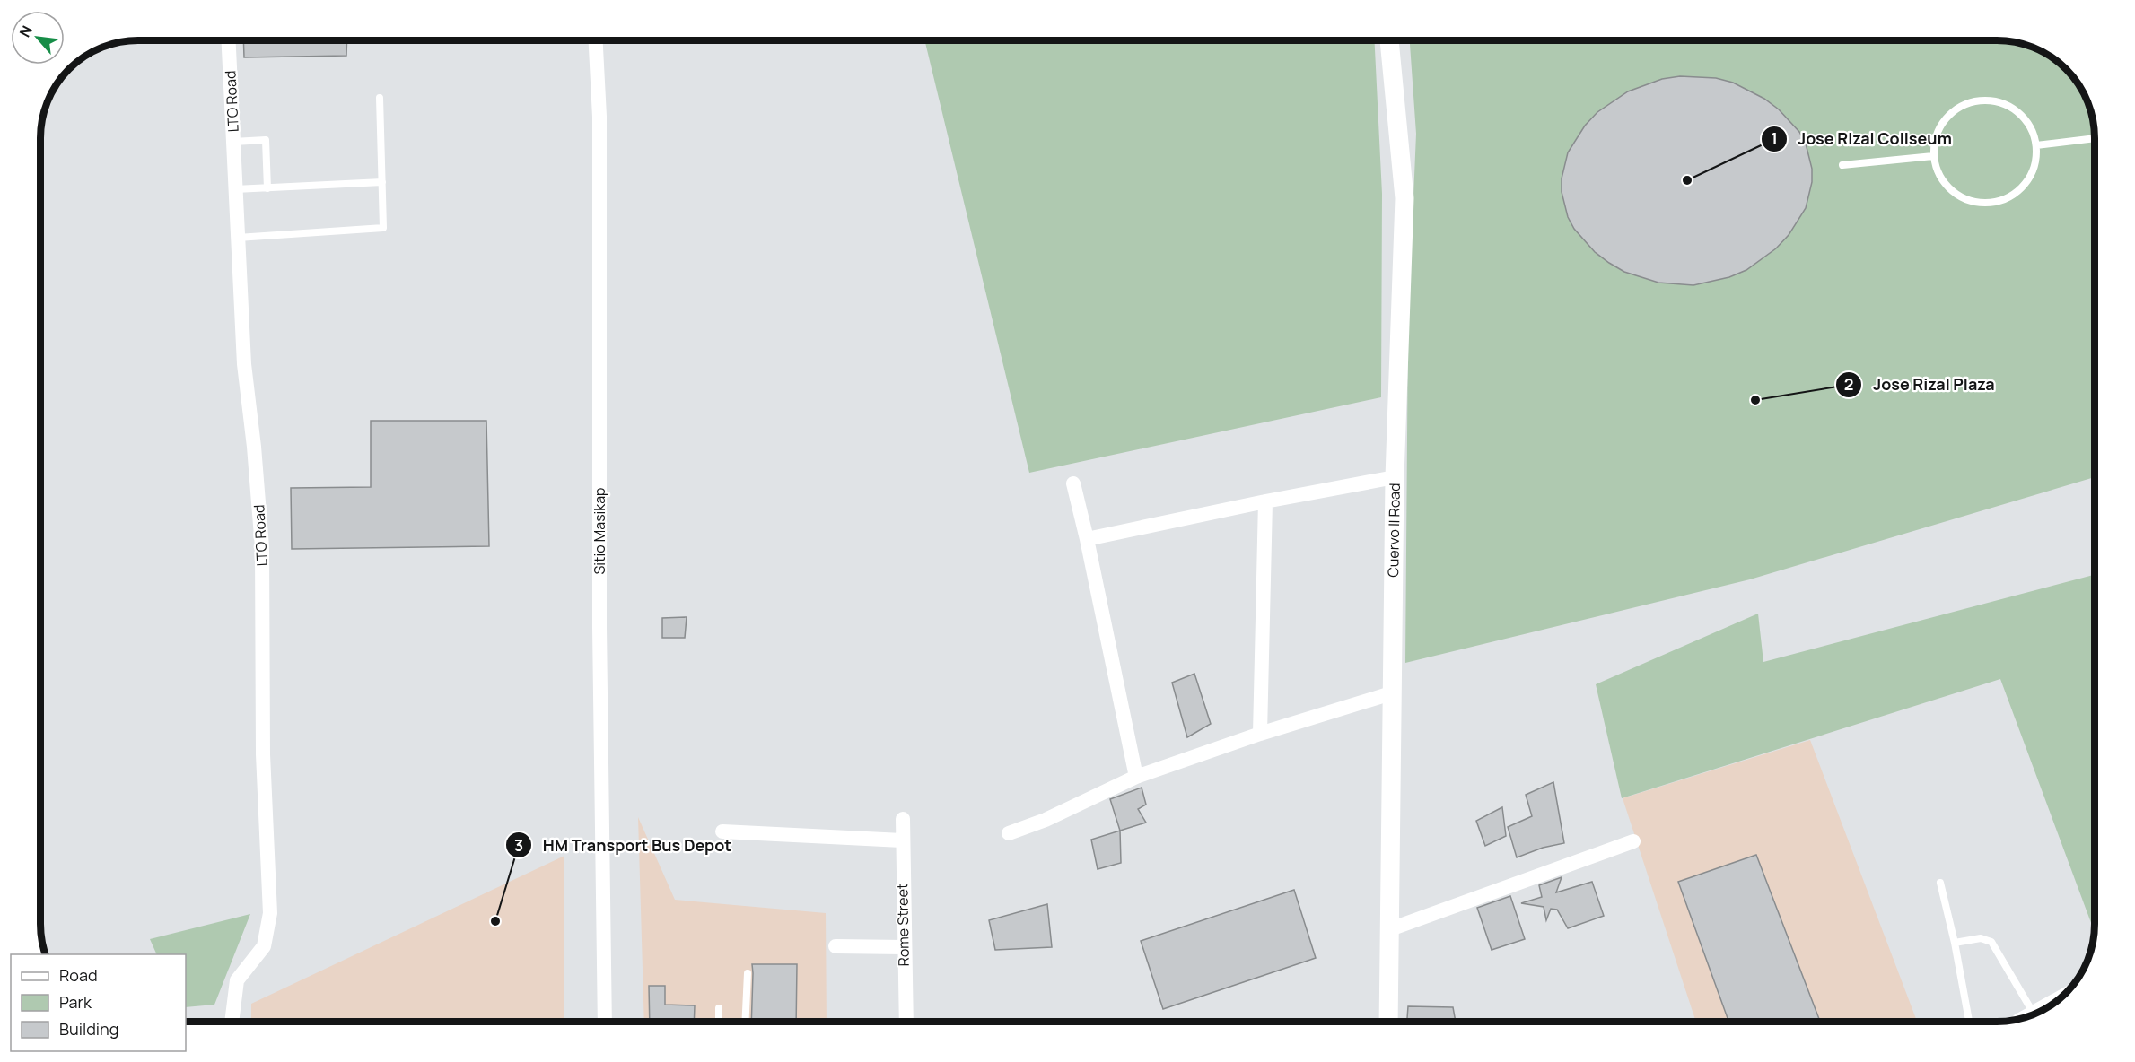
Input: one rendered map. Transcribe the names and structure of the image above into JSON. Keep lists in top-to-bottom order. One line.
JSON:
{"streets":{"street":["LTO Road","Cuervo II Road","Sitio Masikap","Rome Street"]},"places":["Jose Rizal Coliseum","Jose Rizal Plaza","HM Transport Bus Depot"],"legend":["Road","Park","Building"],"north":"top left"}
